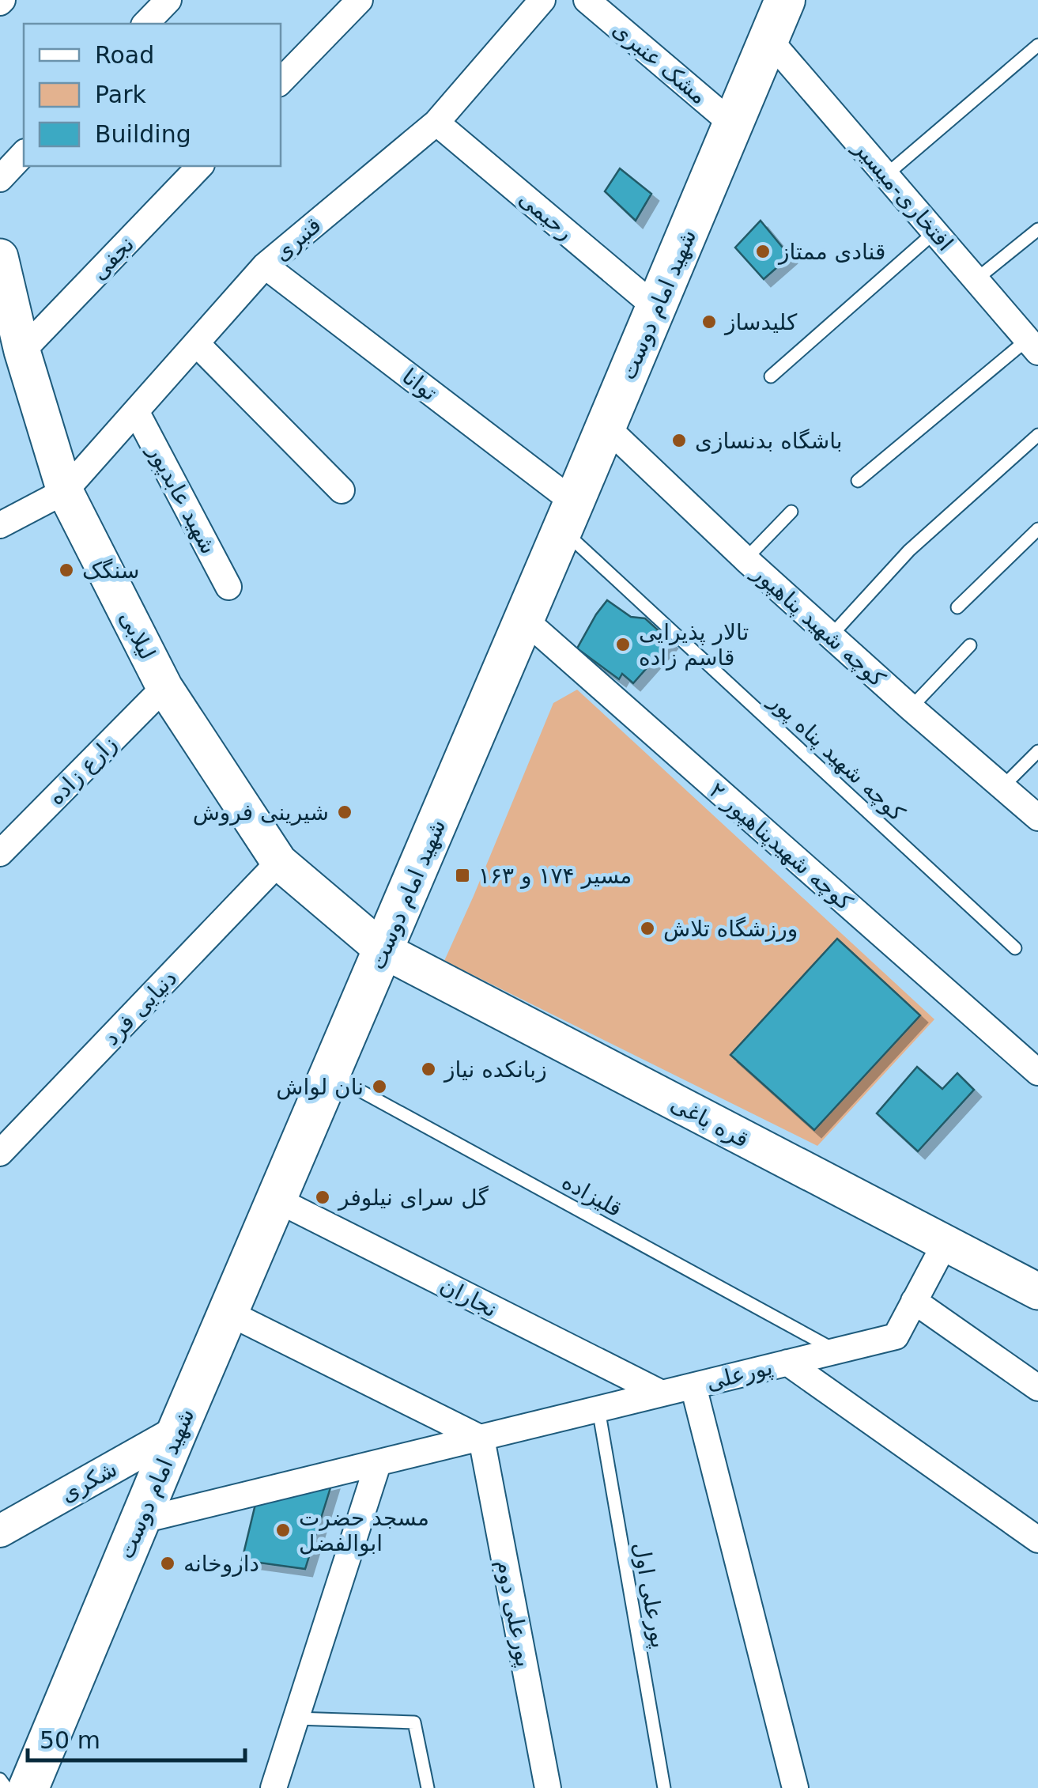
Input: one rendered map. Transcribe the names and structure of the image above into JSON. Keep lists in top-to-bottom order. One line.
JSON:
{"streets":{"main road":["شهید امام دوست","لیلابی","قره باغی"],"street":["مشک عنبری","افتخاری-میسیر","رحیمی","قنبری","نجفی","توانا","شهید عابدپور","کوچه شهید پناهپور","زارع زاده","۲ کوچه شهیدپناهپور","دنیایی فرد","نجاران","پورعلی","شکری","پورعلی دوم"],"lane":["کوچه شهید پناه پور","قلیزاده","پورعلی اول"]},"crossings":[["مشک عنبری","شهید امام دوست"],["افتخاری-میسیر","شهید امام دوست"],["رحیمی","قنبری"],["رحیمی","شهید امام دوست"],["قنبری","توانا"],["قنبری","شهید عابدپور"],["قنبری","لیلابی"],["نجفی","لیلابی"],["شهید امام دوست","توانا"],["شهید امام دوست","کوچه شهید پناهپور"],["شهید امام دوست","لیلابی"],["شهید امام دوست","کوچه شهید پناه پور"],["شهید امام دوست","۲ کوچه شهیدپناهپور"],["شهید امام دوست","قره باغی"],["شهید امام دوست","قلیزاده"],["شهید امام دوست","نجاران"],["شهید امام دوست","پورعلی"],["شهید امام دوست","شکری"],["توانا","کوچه شهید پناه پور"],["لیلابی","زارع زاده"],["لیلابی","دنیایی فرد"],["لیلابی","قره باغی"],["قره باغی","پورعلی"],["قلیزاده","پورعلی"],["نجاران","پورعلی"],["پورعلی","پورعلی اول"],["پورعلی","پورعلی دوم"]],"places":{"other":["قنادی ممتاز","کلیدساز","باشگاه بدنسازی","سنگک","تالار پذیرایی قاسم زاده","شیرینی فروش","ورزشگاه تلاش","زبانکده نیاز","نان لواش","گل سرای نیلوفر","مسجد حضرت ابوالفضل","داروخانه"],"transit":["مسیر ۱۷۴ و ۱۶۳"]},"legend":["Road","Park","Building"],"scale_bar":"50 m"}
